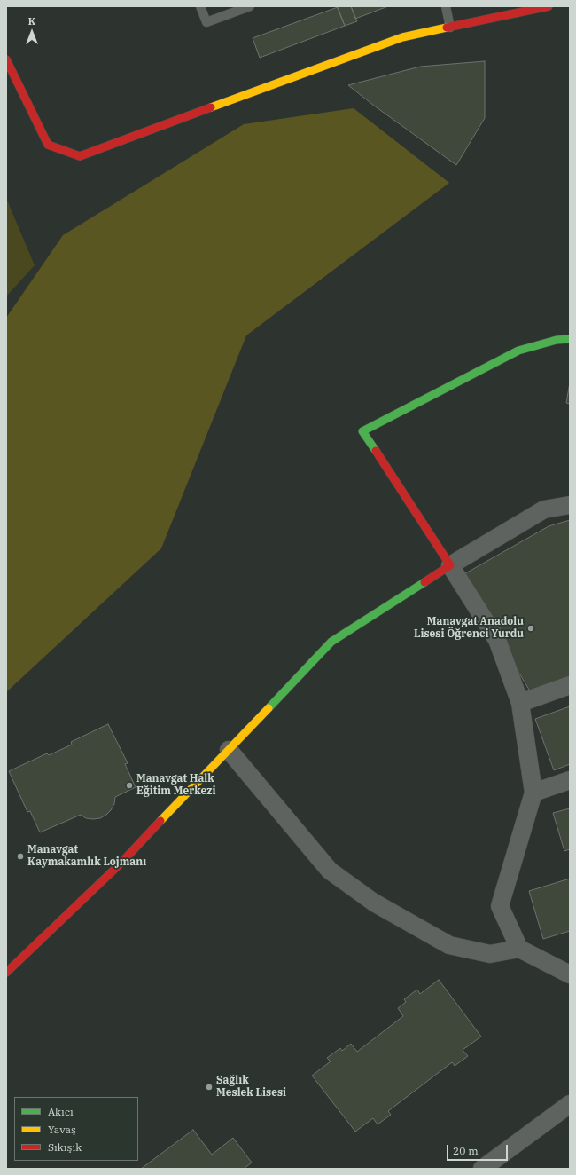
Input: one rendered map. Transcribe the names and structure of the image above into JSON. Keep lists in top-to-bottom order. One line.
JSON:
{"places":["Manavgat Anadolu Lisesi Öğrenci Yurdu","Manavgat Halk Eğitim Merkezi","Manavgat Kaymakamlık Lojmanı","Sağlık Meslek Lisesi"],"legend":["Akıcı","Yavaş","Sıkışık"],"scale_bar":"20 m","north":"top"}
